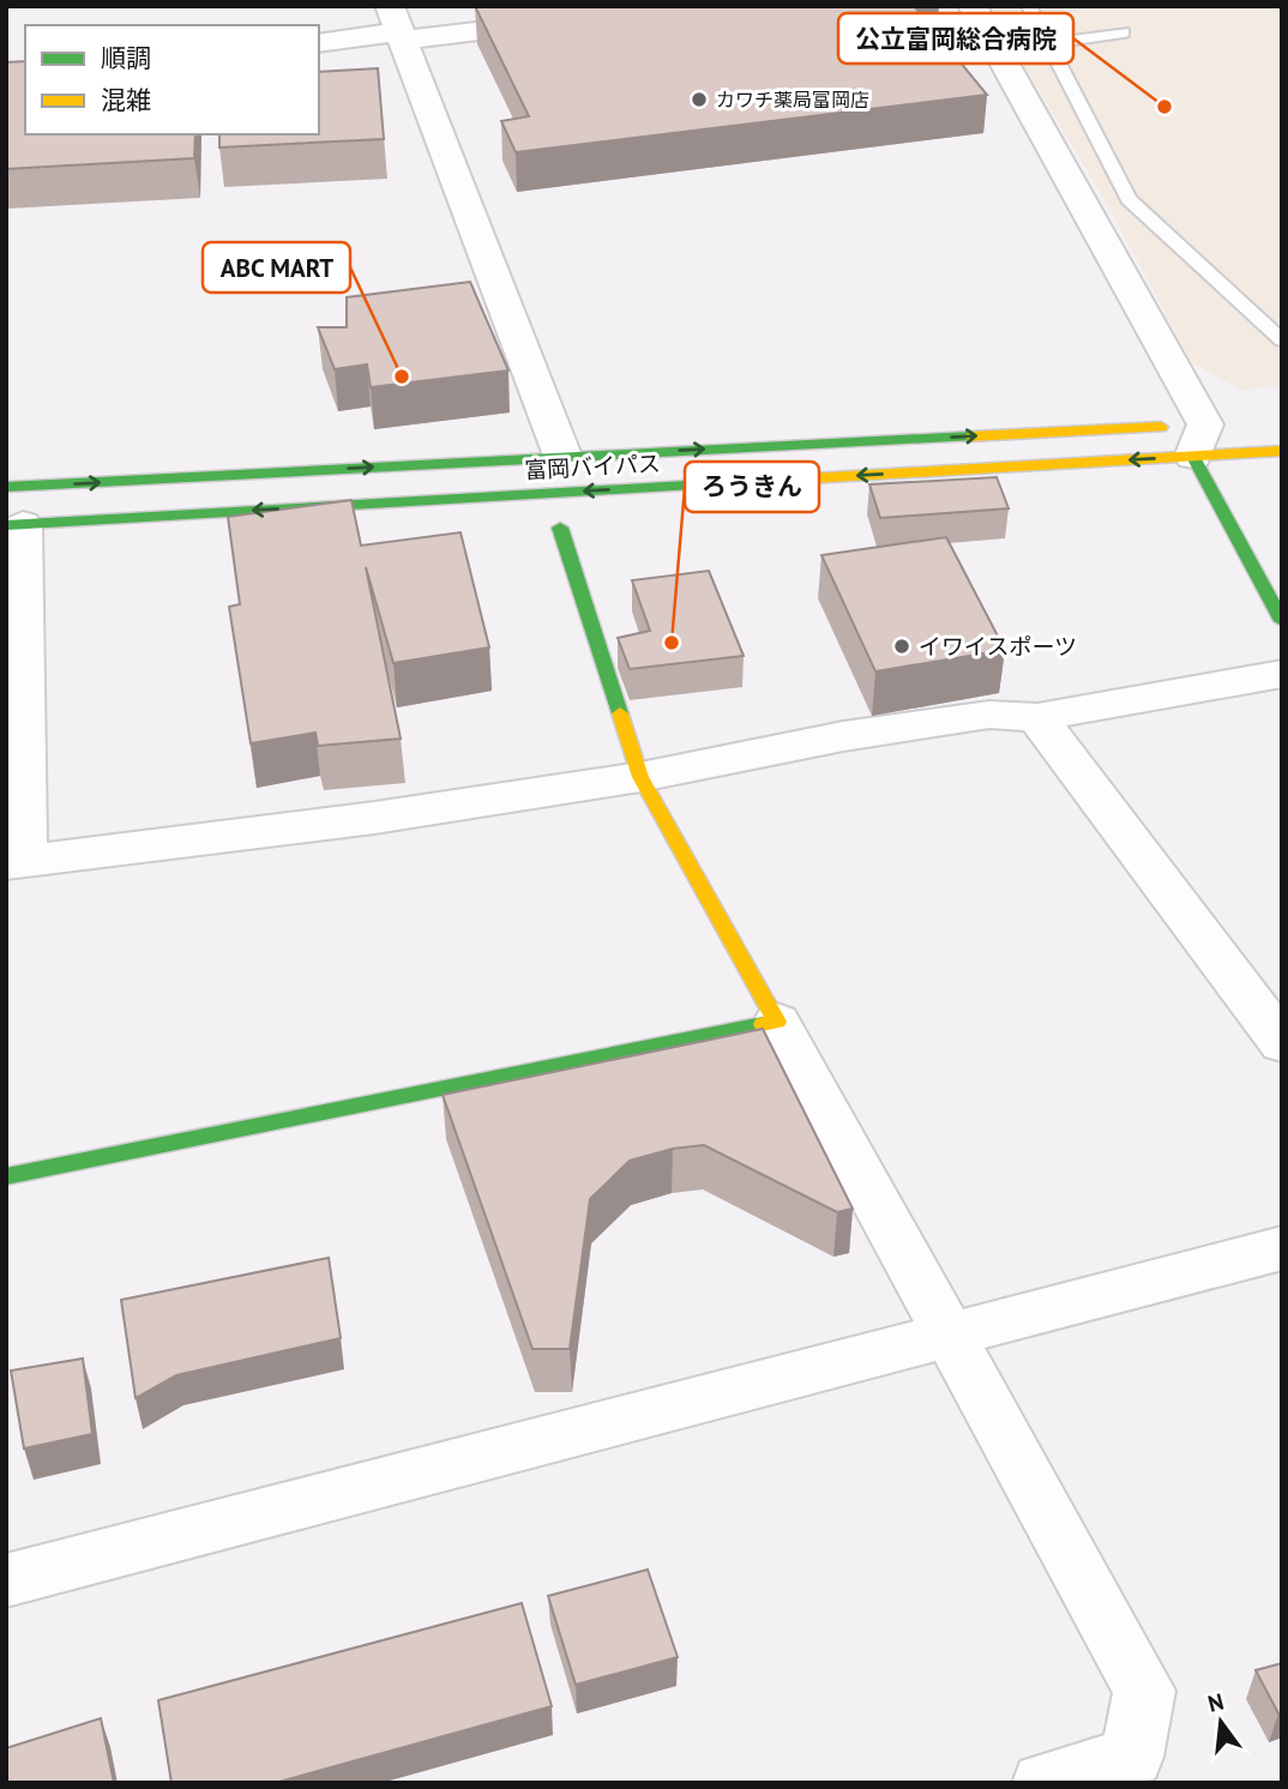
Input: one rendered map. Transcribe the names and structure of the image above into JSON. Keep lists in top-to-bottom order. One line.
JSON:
{"streets":{"main road":["富岡バイパス"]},"places":["カワチ薬局富岡店","公立富岡総合病院","ABC MART","ろうきん","イワイスポーツ"],"legend":["順調","混雑"],"north":"top"}
